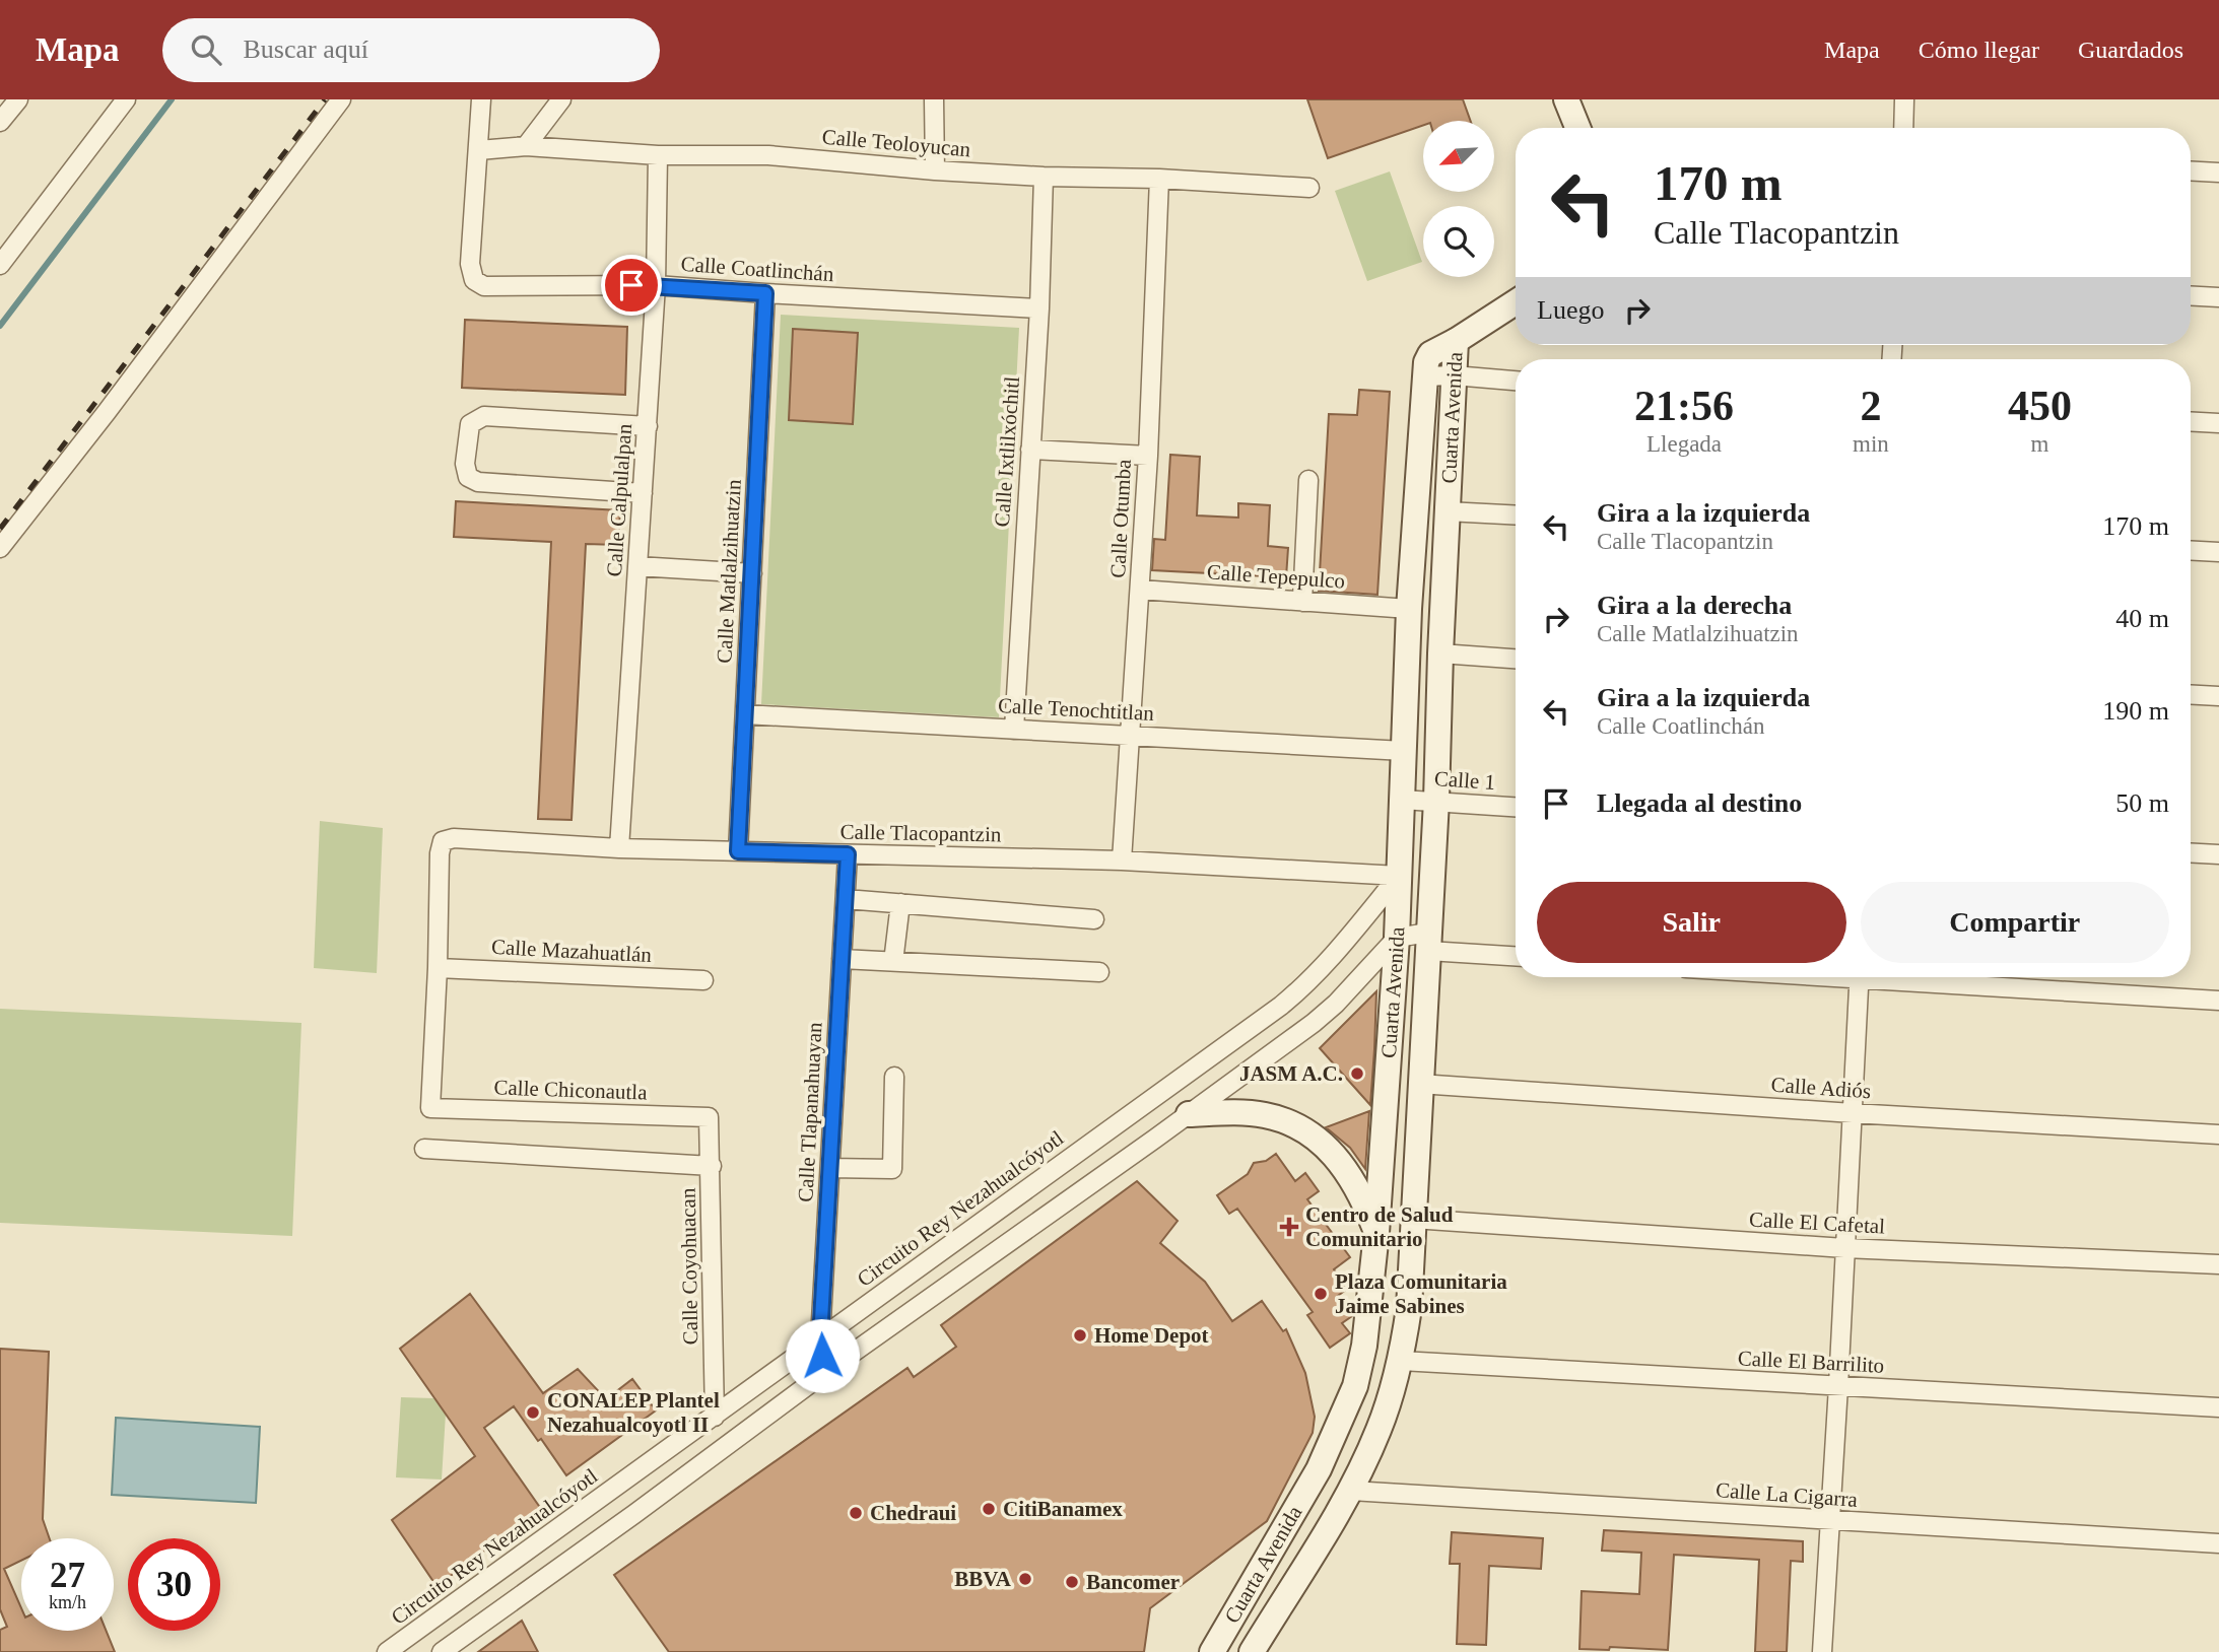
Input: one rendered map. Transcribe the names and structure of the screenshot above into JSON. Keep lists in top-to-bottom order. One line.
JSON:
{"streets":{"main road":["Cuarta Avenida"],"street":["Calle Teoloyucan","Calle Coatlinchán","Calle Ixtlilxóchitl","Calle Calpulalpan","Calle Otumba","Calle Matlalzihuatzin","Calle Tepepulco","Calle Tenochtitlan","Calle 1","Calle Tlacopantzin","Calle Mazahuatlán","Calle Adiós","Calle Chiconautla","Calle Tlapanahuayan","Circuito Rey Nezahualcóyotl","Calle El Cafetal","Calle Coyohuacan","Calle El Barrilito","Calle La Cigarra"]},"crossings":[["Calle Teoloyucan","Calle Coatlinchán"],["Calle Teoloyucan","Calle Ixtlilxóchitl"],["Calle Teoloyucan","Calle Calpulalpan"],["Calle Teoloyucan","Calle Otumba"],["Calle Coatlinchán","Calle Ixtlilxóchitl"],["Calle Coatlinchán","Calle Calpulalpan"],["Calle Coatlinchán","Calle Matlalzihuatzin"],["Cuarta Avenida","Calle Tepepulco"],["Cuarta Avenida","Calle Tenochtitlan"],["Cuarta Avenida","Calle 1"],["Cuarta Avenida","Calle Tlacopantzin"],["Cuarta Avenida","Calle Adiós"],["Cuarta Avenida","Circuito Rey Nezahualcóyotl"],["Cuarta Avenida","Calle El Cafetal"],["Cuarta Avenida","Calle El Barrilito"],["Cuarta Avenida","Calle La Cigarra"],["Calle Ixtlilxóchitl","Calle Tenochtitlan"],["Calle Calpulalpan","Calle Tlacopantzin"],["Calle Otumba","Calle Tepepulco"],["Calle Otumba","Calle Tenochtitlan"],["Calle Otumba","Calle Tlacopantzin"],["Calle Matlalzihuatzin","Calle Tenochtitlan"],["Calle Matlalzihuatzin","Calle Tlacopantzin"],["Calle Tlacopantzin","Calle Mazahuatlán"],["Calle Tlacopantzin","Calle Chiconautla"],["Calle Tlacopantzin","Calle Tlapanahuayan"],["Calle Tlacopantzin","Circuito Rey Nezahualcóyotl"],["Calle Mazahuatlán","Calle Chiconautla"],["Calle Chiconautla","Calle Coyohuacan"],["Calle Tlapanahuayan","Circuito Rey Nezahualcóyotl"],["Circuito Rey Nezahualcóyotl","Calle Coyohuacan"]],"places":{"other":["JASM A.C.","Plaza Comunitaria Jaime Sabines","Home Depot","CONALEP Plantel Nezahualcoyotl II","CitiBanamex","Chedraui","BBVA","Bancomer"],"health":["Centro de Salud Comunitario"]},"north":"bottom left","page":{"header":"Mapa","search":"Buscar aquí","nav":["Mapa","Cómo llegar","Guardados"],"turn":["170 m","Calle Tlacopantzin"],"then":"Luego","eta":["21:56","Llegada","2","min","450","m"],"list":[{"name":"Gira a la izquierda","note":"Calle Tlacopantzin","value":"170 m"},{"name":"Gira a la derecha","note":"Calle Matlalzihuatzin","value":"40 m"},{"name":"Gira a la izquierda","note":"Calle Coatlinchán","value":"190 m"},{"name":"Llegada al destino","value":"50 m"}],"buttons":["Salir","Compartir"],"speed":"27 km/h","limit":"30"}}
